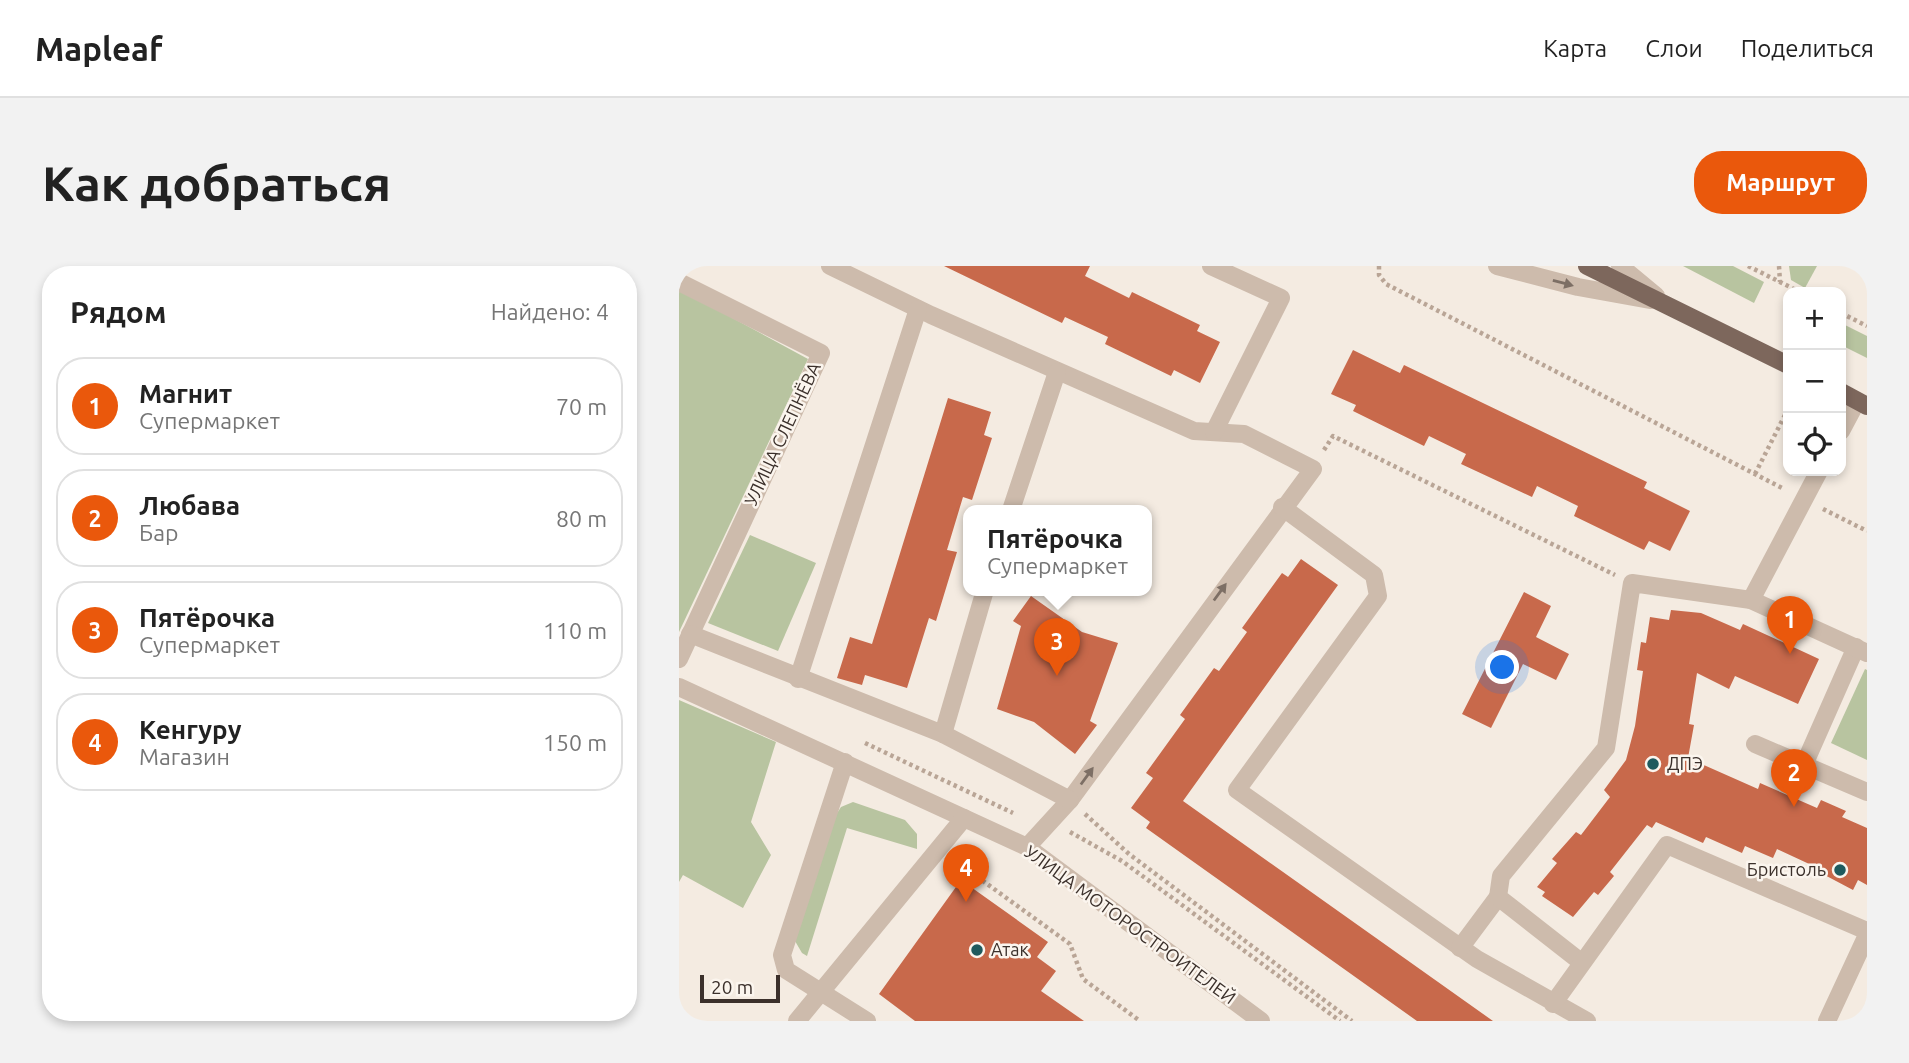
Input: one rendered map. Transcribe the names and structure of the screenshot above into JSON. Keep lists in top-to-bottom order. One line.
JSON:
{"streets":{"street":["УЛИЦА СЛЕПНЁВА","УЛИЦА МОТОРОСТРОИТЕЛЕЙ"]},"places":["ДПЭ","Бристоль","Атак"],"scale_bar":"20 m","page":{"header":"Mapleaf","nav":["Карта","Слои","Поделиться"],"buttons":"Маршрут","title":"Как добраться","heading":["Рядом","Найдено: 4"],"map_buttons":["+","−"],"list":[{"mark":"1","name":"Магнит","note":"Супермаркет","value":"70 m"},{"mark":"2","name":"Любава","note":"Бар","value":"80 m"},{"mark":"3","name":"Пятёрочка","note":"Супермаркет","value":"110 m"},{"mark":"4","name":"Кенгуру","note":"Магазин","value":"150 m"}],"popup":["Пятёрочка","Супермаркет"],"pins":["1","3","2","4"],"scale":"20 m"}}
